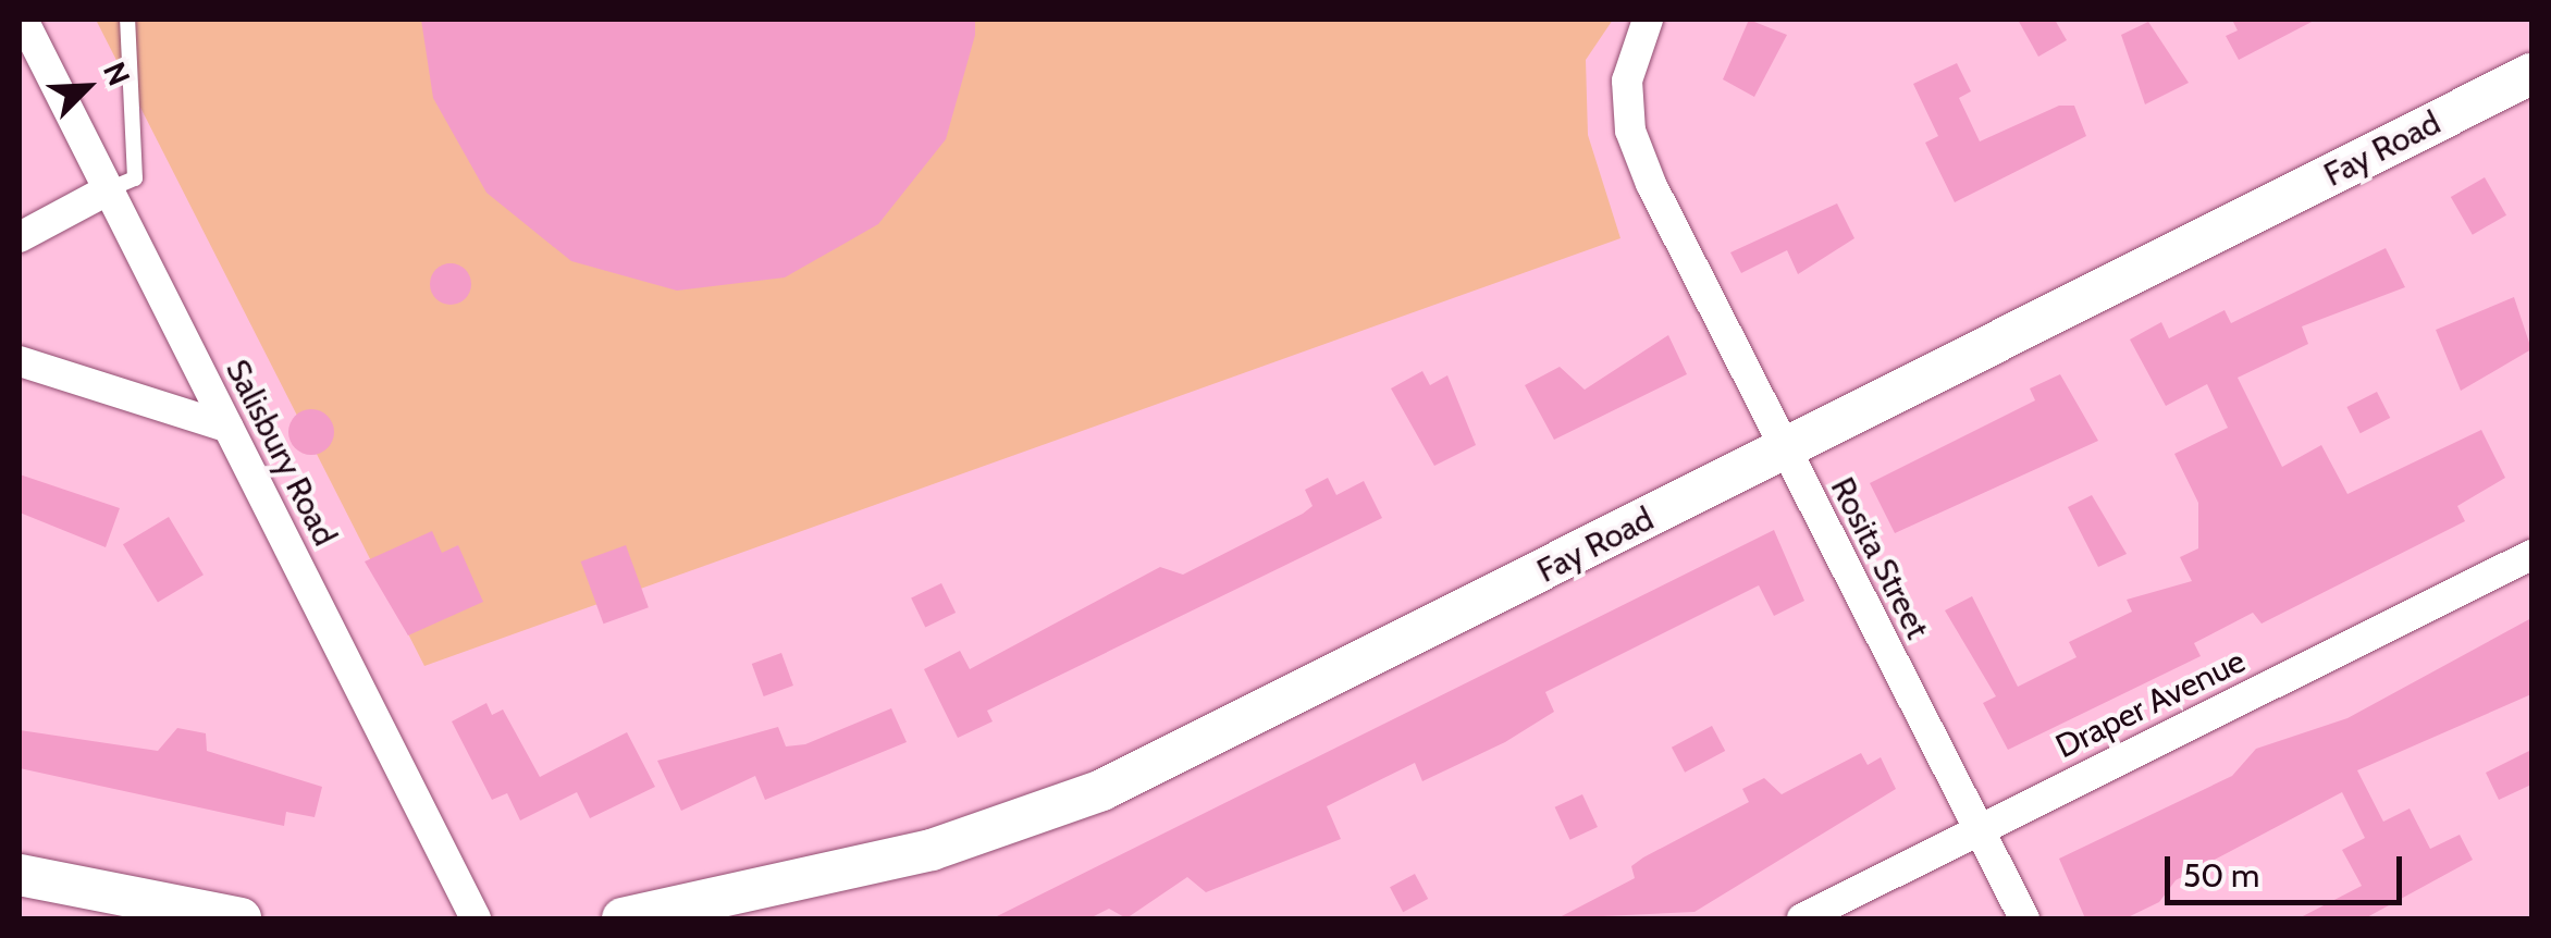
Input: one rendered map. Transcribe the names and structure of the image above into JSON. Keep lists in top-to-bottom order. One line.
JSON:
{"streets":{"street":["Fay Road","Salisbury Road","Rosita Street","Draper Avenue"]},"crossings":[["Fay Road","Rosita Street"],["Rosita Street","Draper Avenue"]],"scale_bar":"50 m","north":"top right"}
